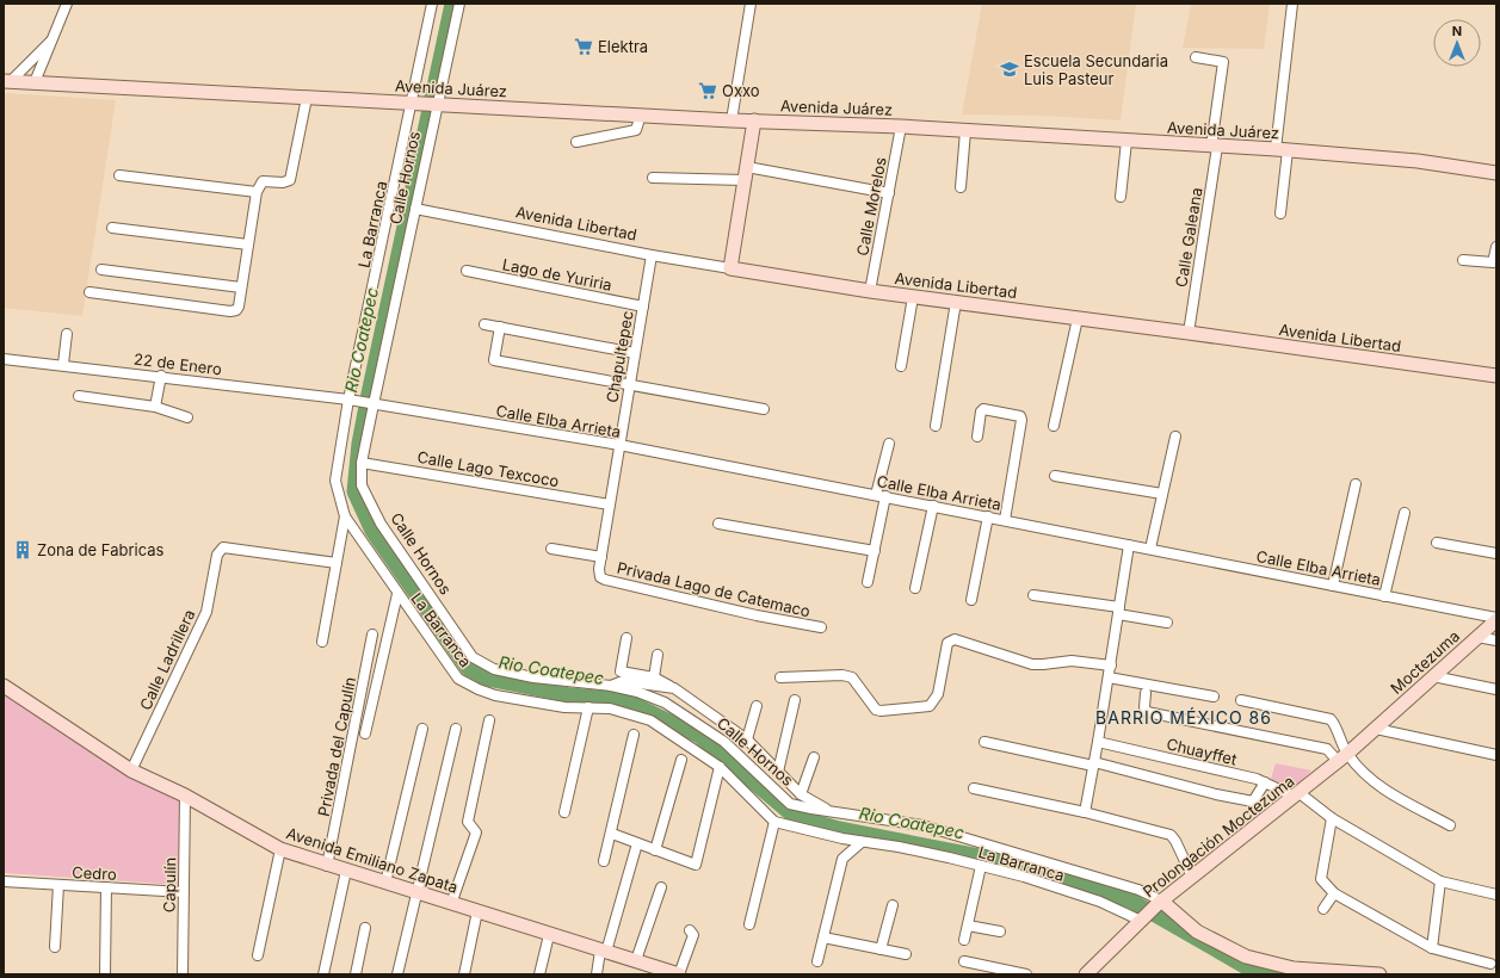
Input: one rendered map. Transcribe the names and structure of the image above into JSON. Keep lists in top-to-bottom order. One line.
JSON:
{"streets":{"street":["Avenida Juárez","Calle Hornos","Calle Morelos","Avenida Libertad","La Barranca","Calle Galeana","Lago de Yuriria","Chapultepec","22 de Enero","Calle Elba Arrieta","Calle Lago Texcoco","Privada Lago de Catemaco","Calle Ladrillera","Moctezuma","Privada del Capulín","Chuayffet","Prolongación Moctezuma","Avenida Emiliano Zapata","Cedro","Capulín"]},"crossings":[["Avenida Juárez","Calle Hornos"],["Avenida Juárez","Calle Morelos"],["Avenida Juárez","La Barranca"],["Avenida Juárez","Calle Galeana"],["Calle Hornos","Avenida Libertad"],["Calle Hornos","22 de Enero"],["Calle Hornos","Calle Elba Arrieta"],["Calle Hornos","Calle Lago Texcoco"],["Calle Hornos","Prolongación Moctezuma"],["Calle Morelos","Avenida Libertad"],["Avenida Libertad","Calle Galeana"],["Avenida Libertad","Chapultepec"],["La Barranca","22 de Enero"],["La Barranca","Prolongación Moctezuma"],["Lago de Yuriria","Chapultepec"],["Chapultepec","Calle Elba Arrieta"],["Chapultepec","Calle Lago Texcoco"],["Chapultepec","Privada Lago de Catemaco"],["22 de Enero","Calle Elba Arrieta"],["Calle Elba Arrieta","Moctezuma"],["Calle Ladrillera","Avenida Emiliano Zapata"],["Moctezuma","Prolongación Moctezuma"],["Privada del Capulín","Avenida Emiliano Zapata"],["Chuayffet","Prolongación Moctezuma"],["Avenida Emiliano Zapata","Capulín"],["Cedro","Capulín"]],"districts":["BARRIO MÉXICO 86"],"water":["Rio Coatepec"],"places":{"supermarket":["Elektra","Oxxo"],"school or university":["Escuela Secundaria Luis Pasteur"],"building":["Zona de Fabricas"]},"north":"top"}
